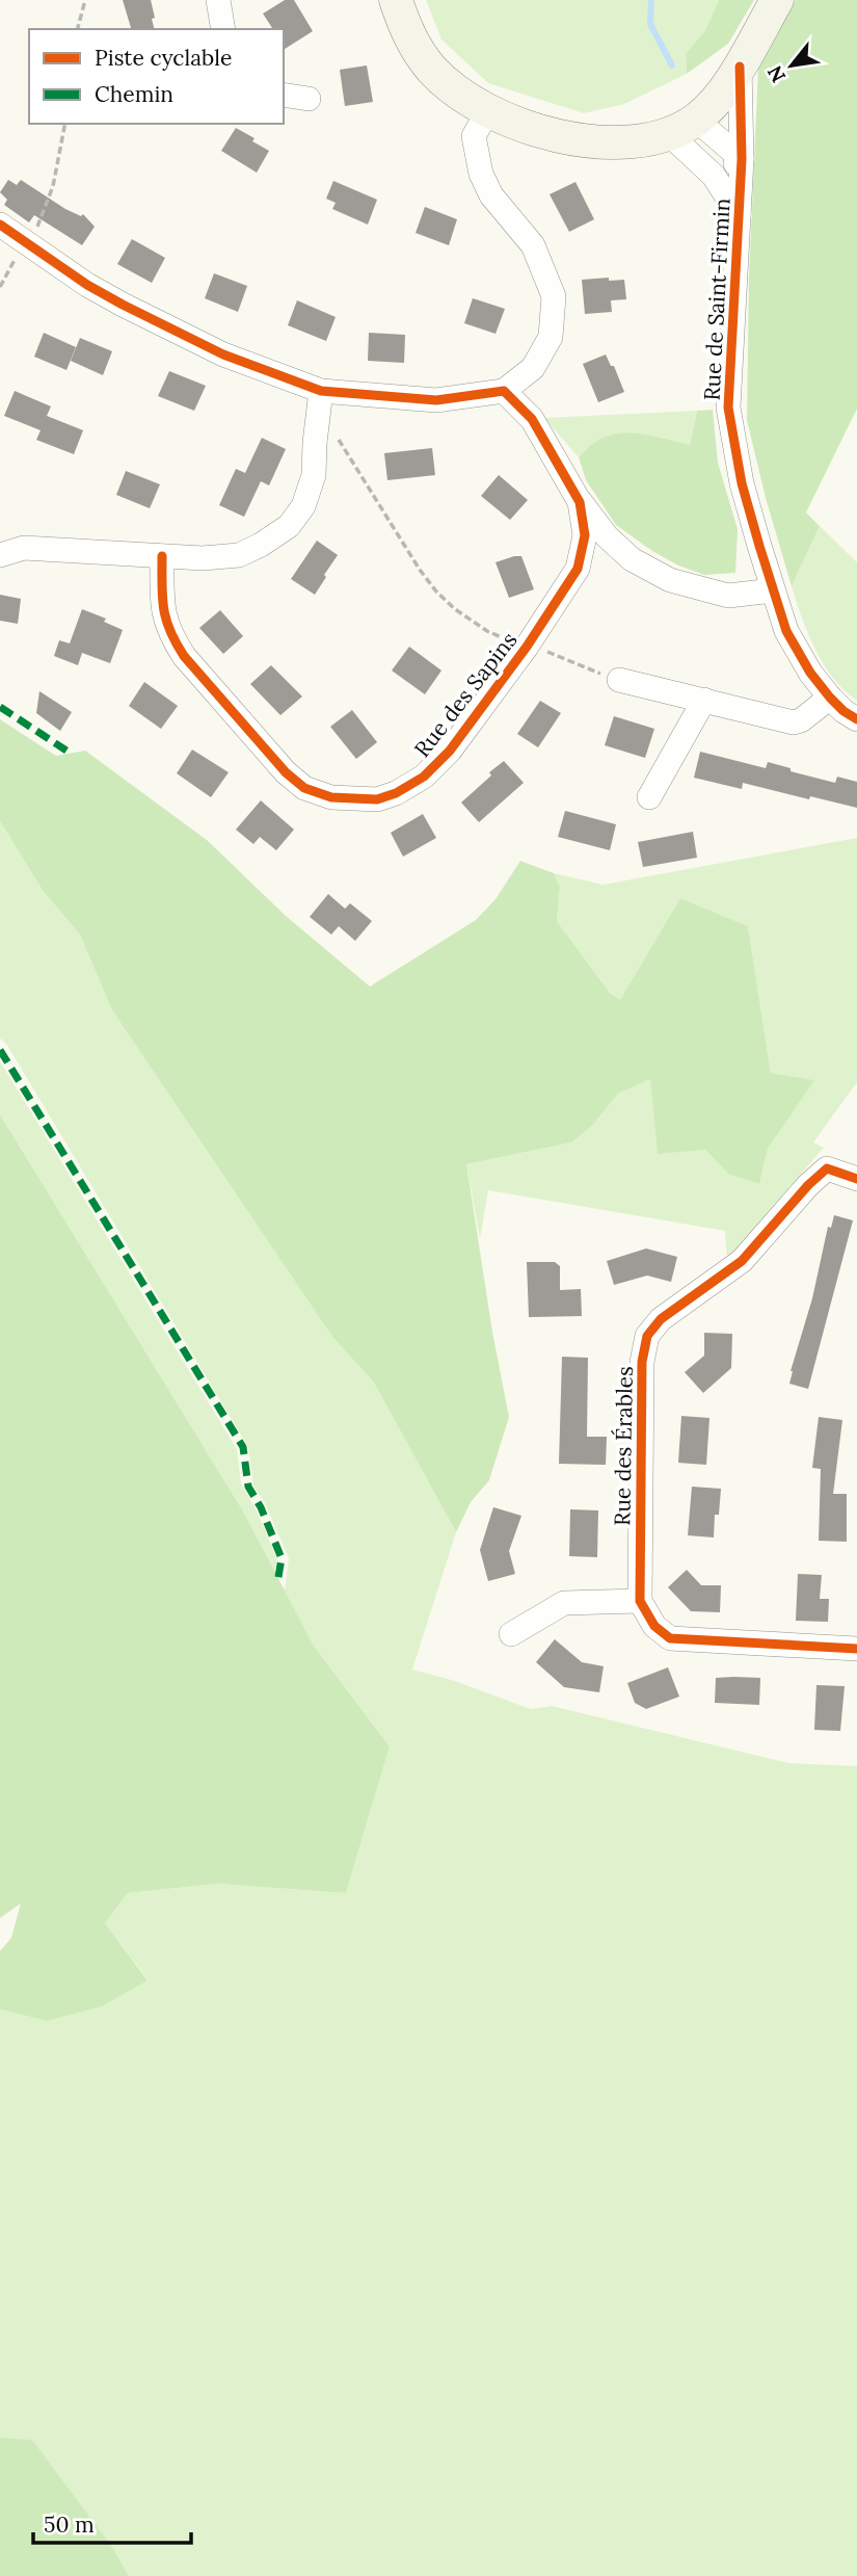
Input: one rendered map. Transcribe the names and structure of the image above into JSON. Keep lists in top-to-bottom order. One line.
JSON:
{"streets":{"street":["Rue de Saint-Firmin","Rue des Sapins","Rue des Érables"]},"legend":["Piste cyclable","Chemin"],"scale_bar":"50 m","north":"bottom left"}
